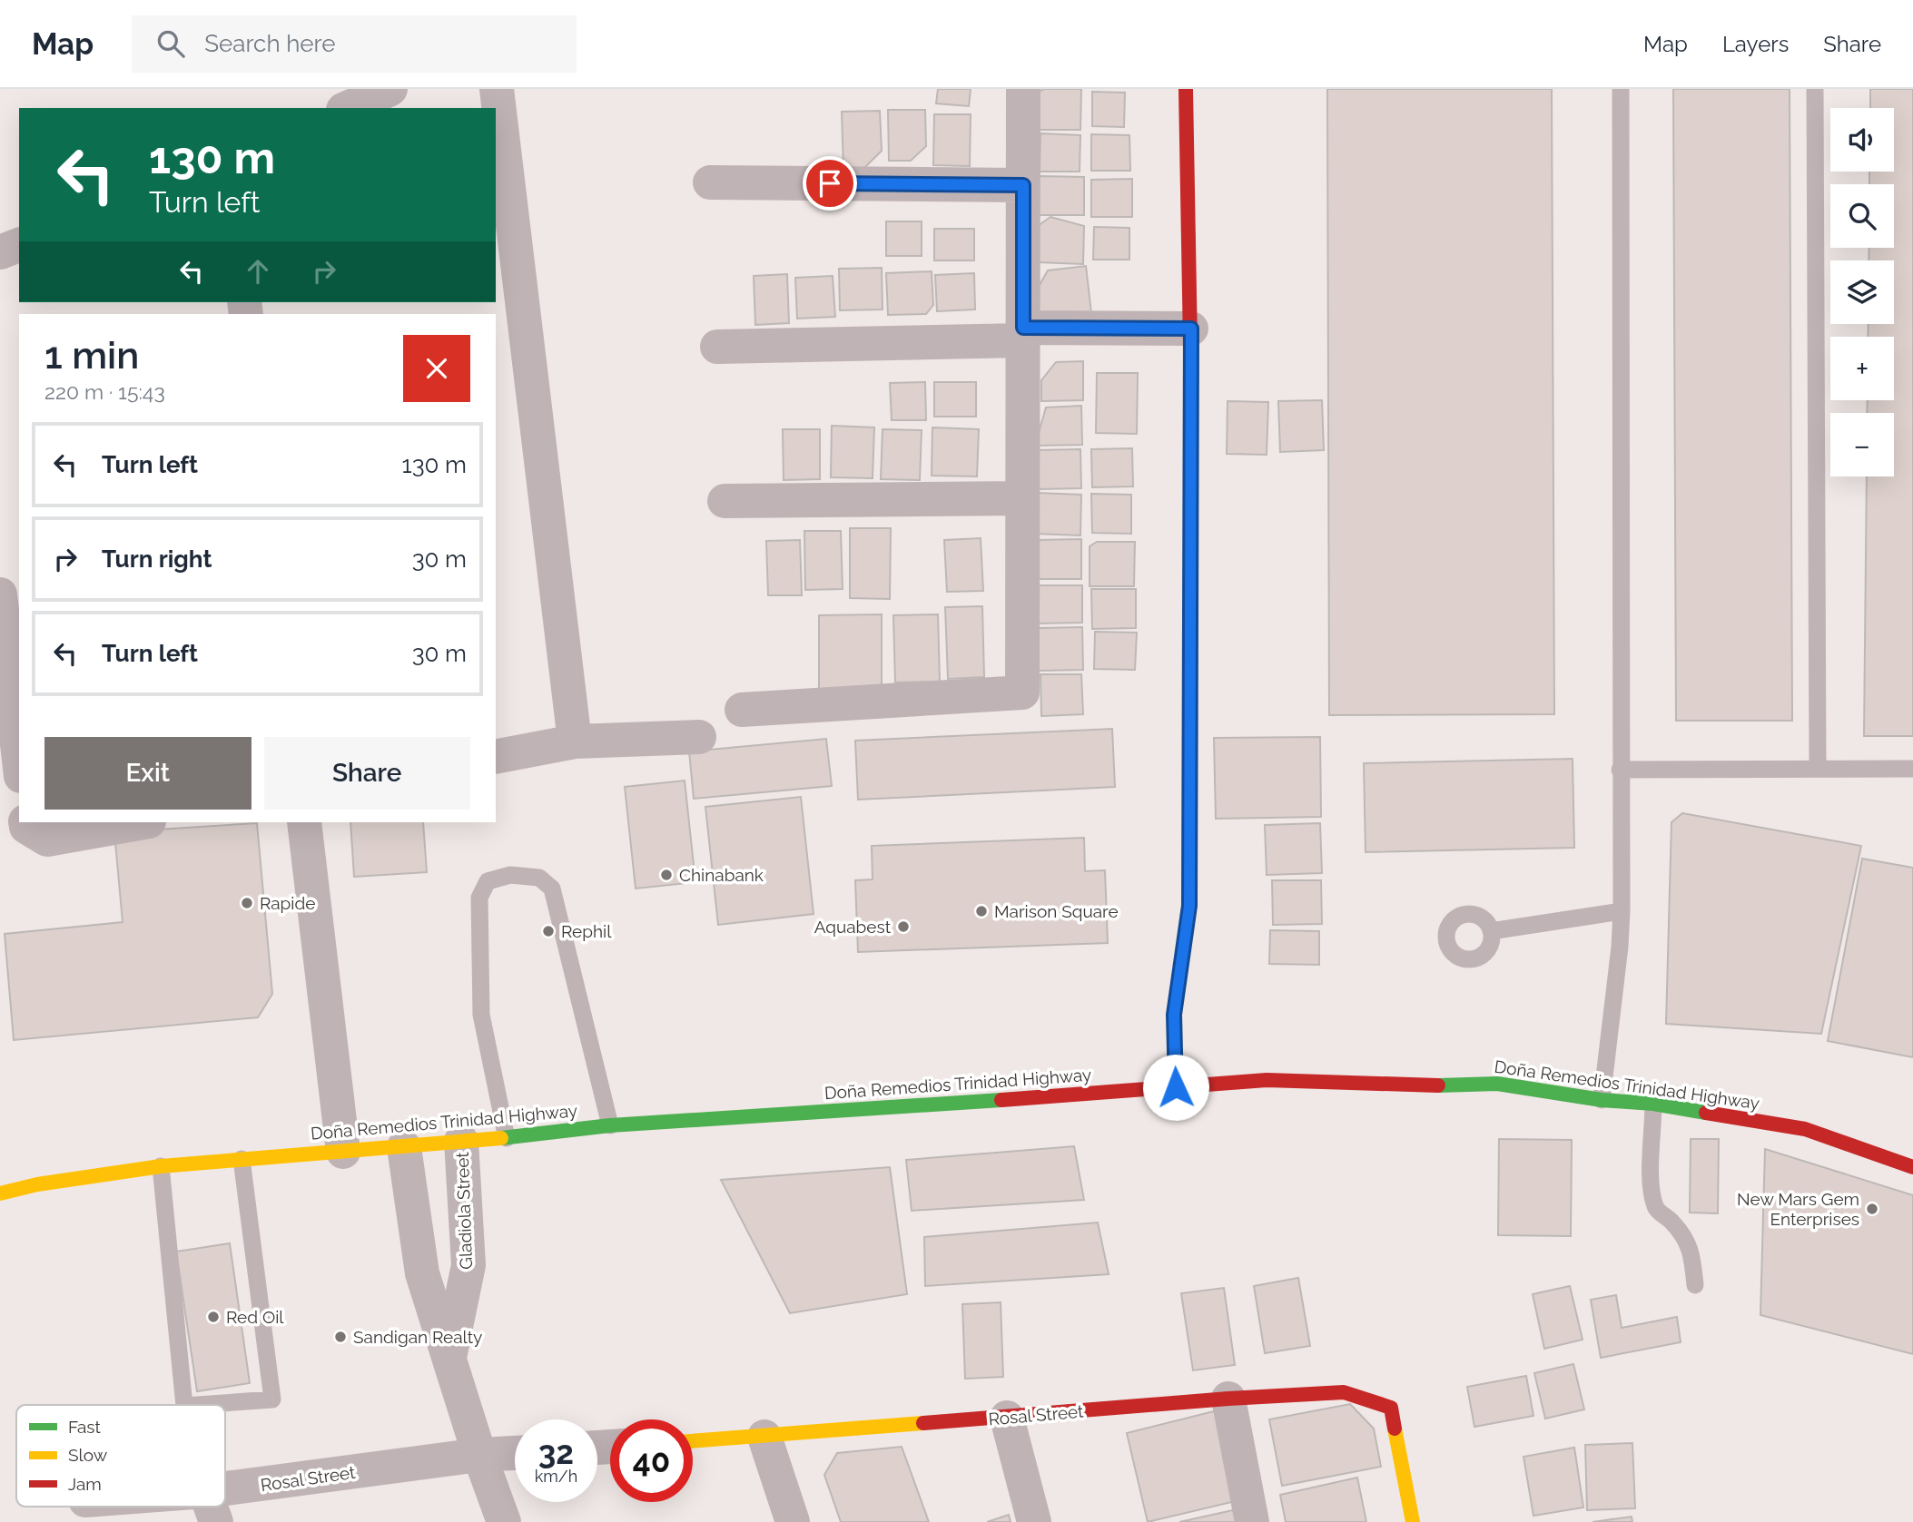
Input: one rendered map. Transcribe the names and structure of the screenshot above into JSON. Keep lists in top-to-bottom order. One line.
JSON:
{"streets":{"main road":["Doña Remedios Trinidad Highway","Rosal Street"],"street":["Gladiola Street"]},"crossings":[["Doña Remedios Trinidad Highway","Gladiola Street"],["Gladiola Street","Rosal Street"]],"places":["Chinabank","Rapide","Marison Square","Aquabest","Rephil","New Mars Gem Enterprises","Red Oil","Sandigan Realty"],"legend":["Fast","Slow","Jam"],"page":{"header":"Map","search":"Search here","nav":["Map","Layers","Share"],"map_buttons":["+","−"],"turn":["130 m","Turn left"],"heading":["1 min","220 m · 15:43"],"list":[{"name":"Turn left","value":"130 m"},{"name":"Turn right","value":"30 m"},{"name":"Turn left","value":"30 m"}],"buttons":["Exit","Share"],"speed":"32 km/h","limit":"40"}}
